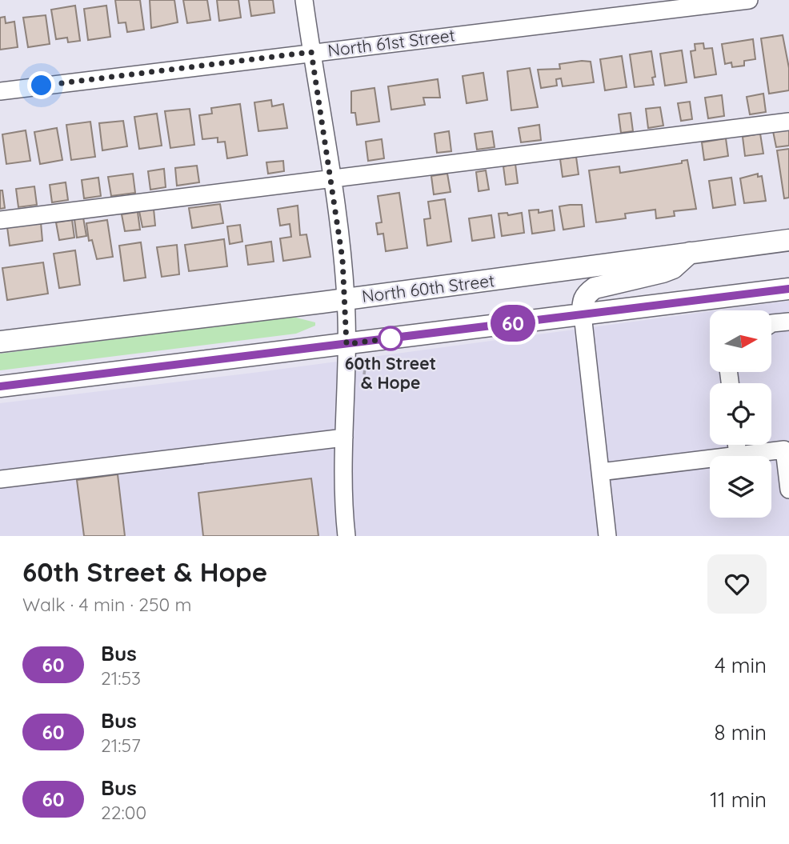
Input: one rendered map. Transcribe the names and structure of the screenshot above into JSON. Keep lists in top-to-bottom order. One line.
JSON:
{"streets":{"main road":["North 60th Street"],"street":["North 61st Street"]},"places":["60th Street & Hope"],"lines":["bus line 60"],"north":"right","page":{"on_map":"60","heading":["60th Street & Hope","Walk · 4 min · 250 m"],"list":[{"mark":"60","name":"Bus","note":"21:53","value":"4 min"},{"mark":"60","name":"Bus","note":"21:57","value":"8 min"},{"mark":"60","name":"Bus","note":"22:00","value":"11 min"}]}}
